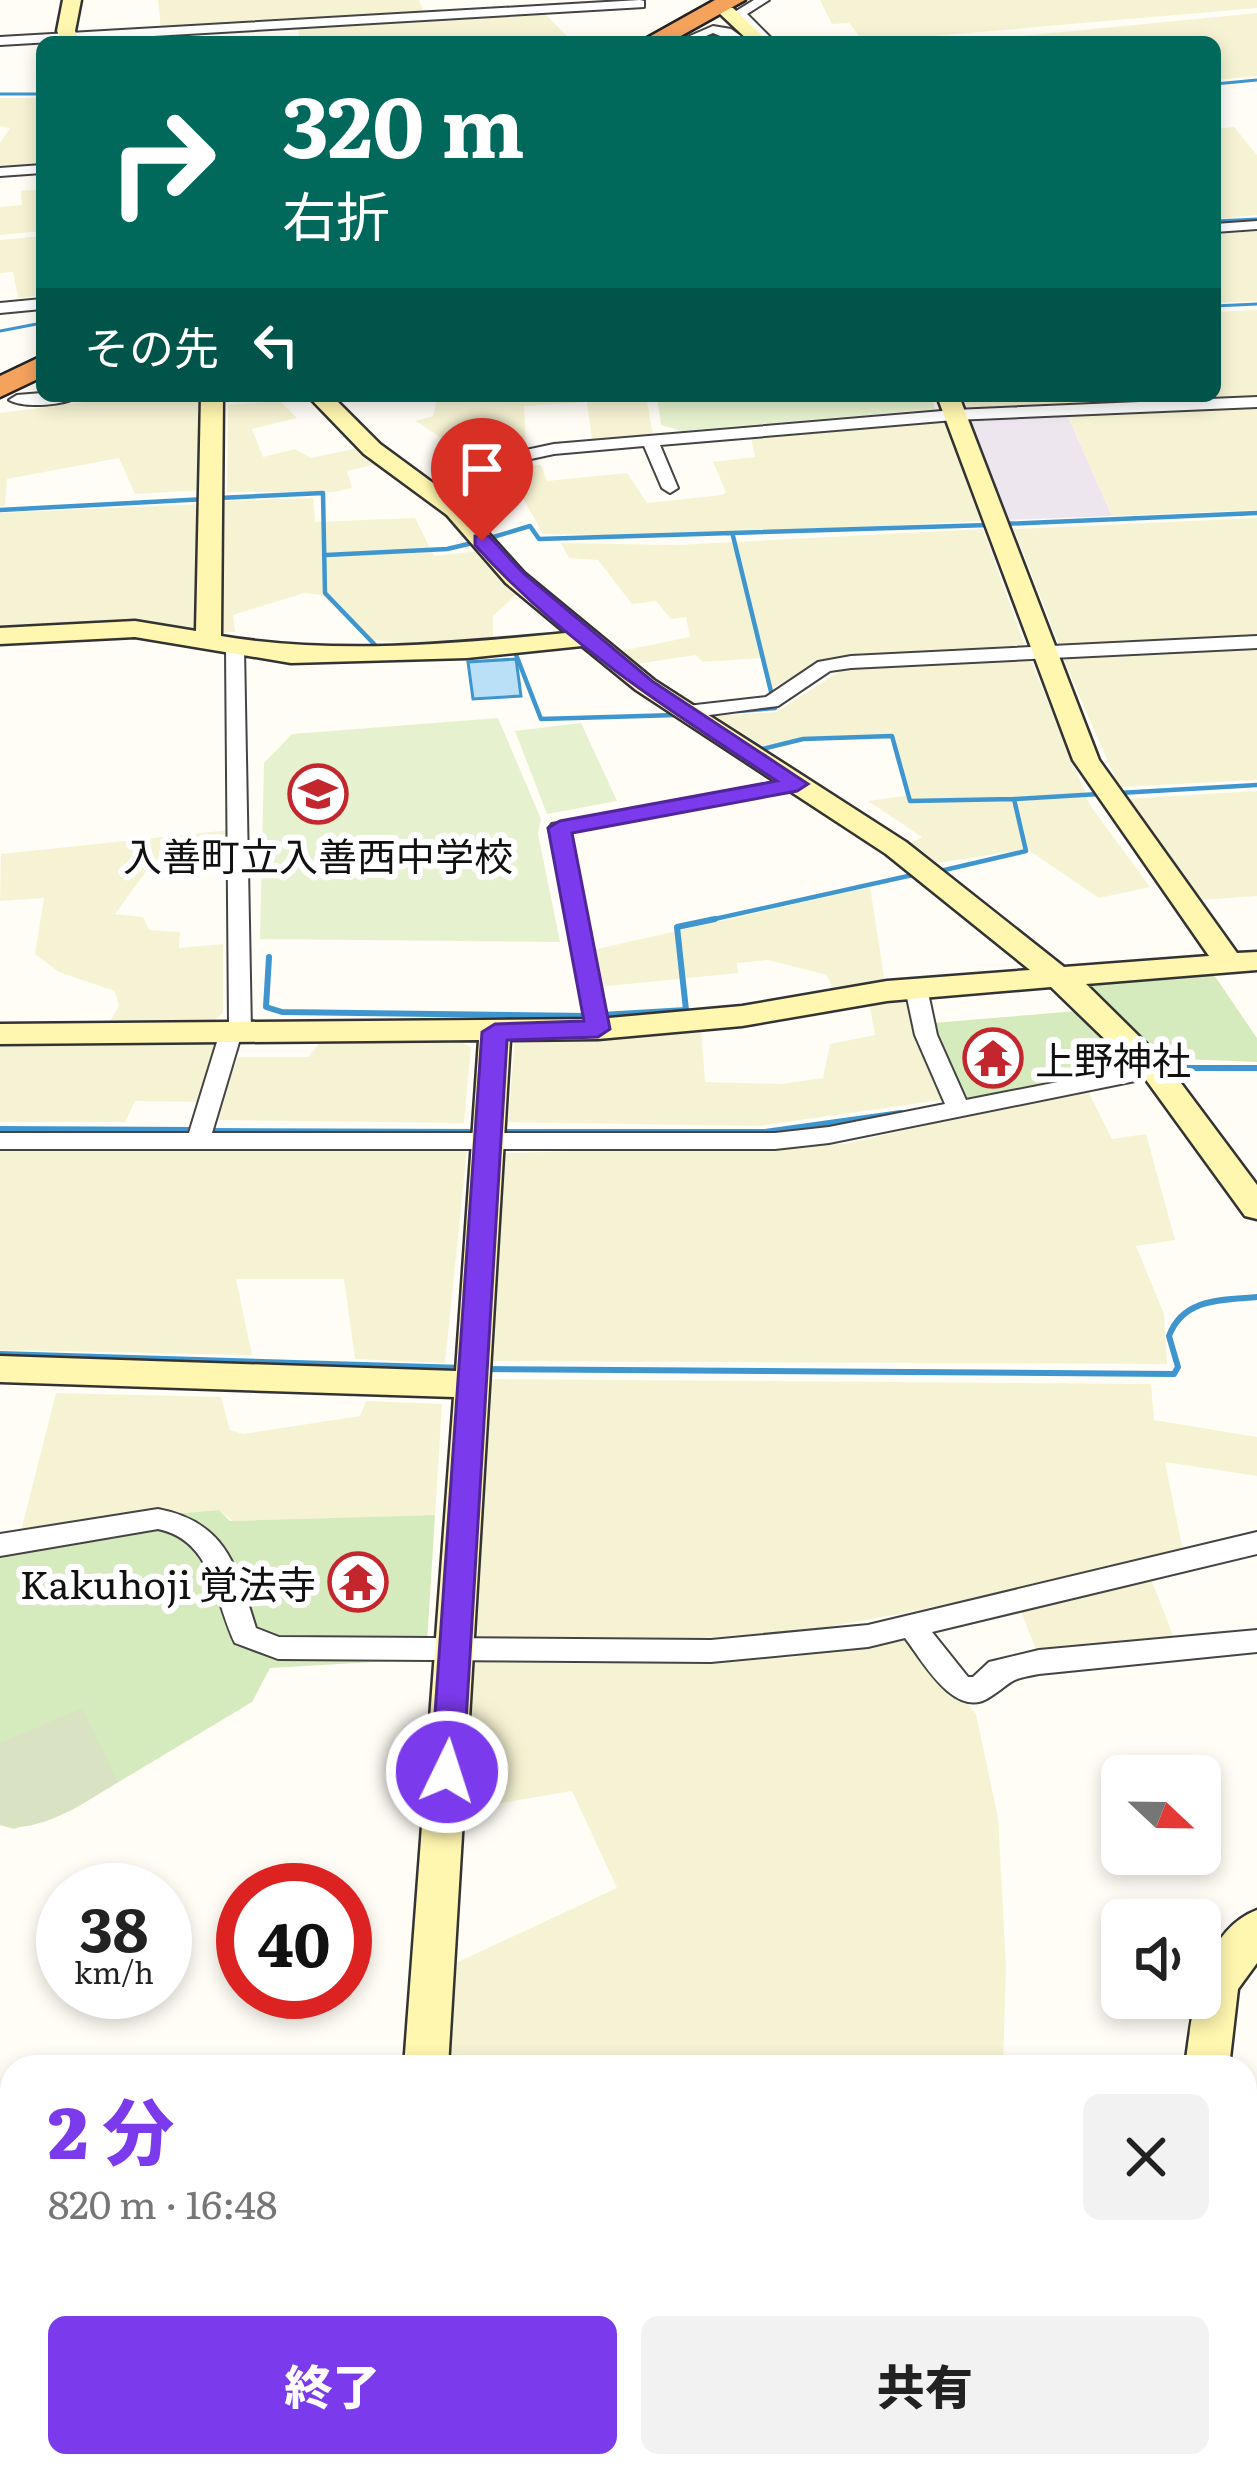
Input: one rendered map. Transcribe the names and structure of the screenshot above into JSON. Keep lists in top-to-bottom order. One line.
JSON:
{"places":{"school or university":["入善町立入善西中学校"],"temple":["上野神社","Kakuhoji 覚法寺"]},"north":"right","page":{"turn":["320 m","右折"],"then":"その先","speed":"38 km/h","limit":"40","heading":["2 分","820 m · 16:48"],"buttons":["終了","共有"]}}
